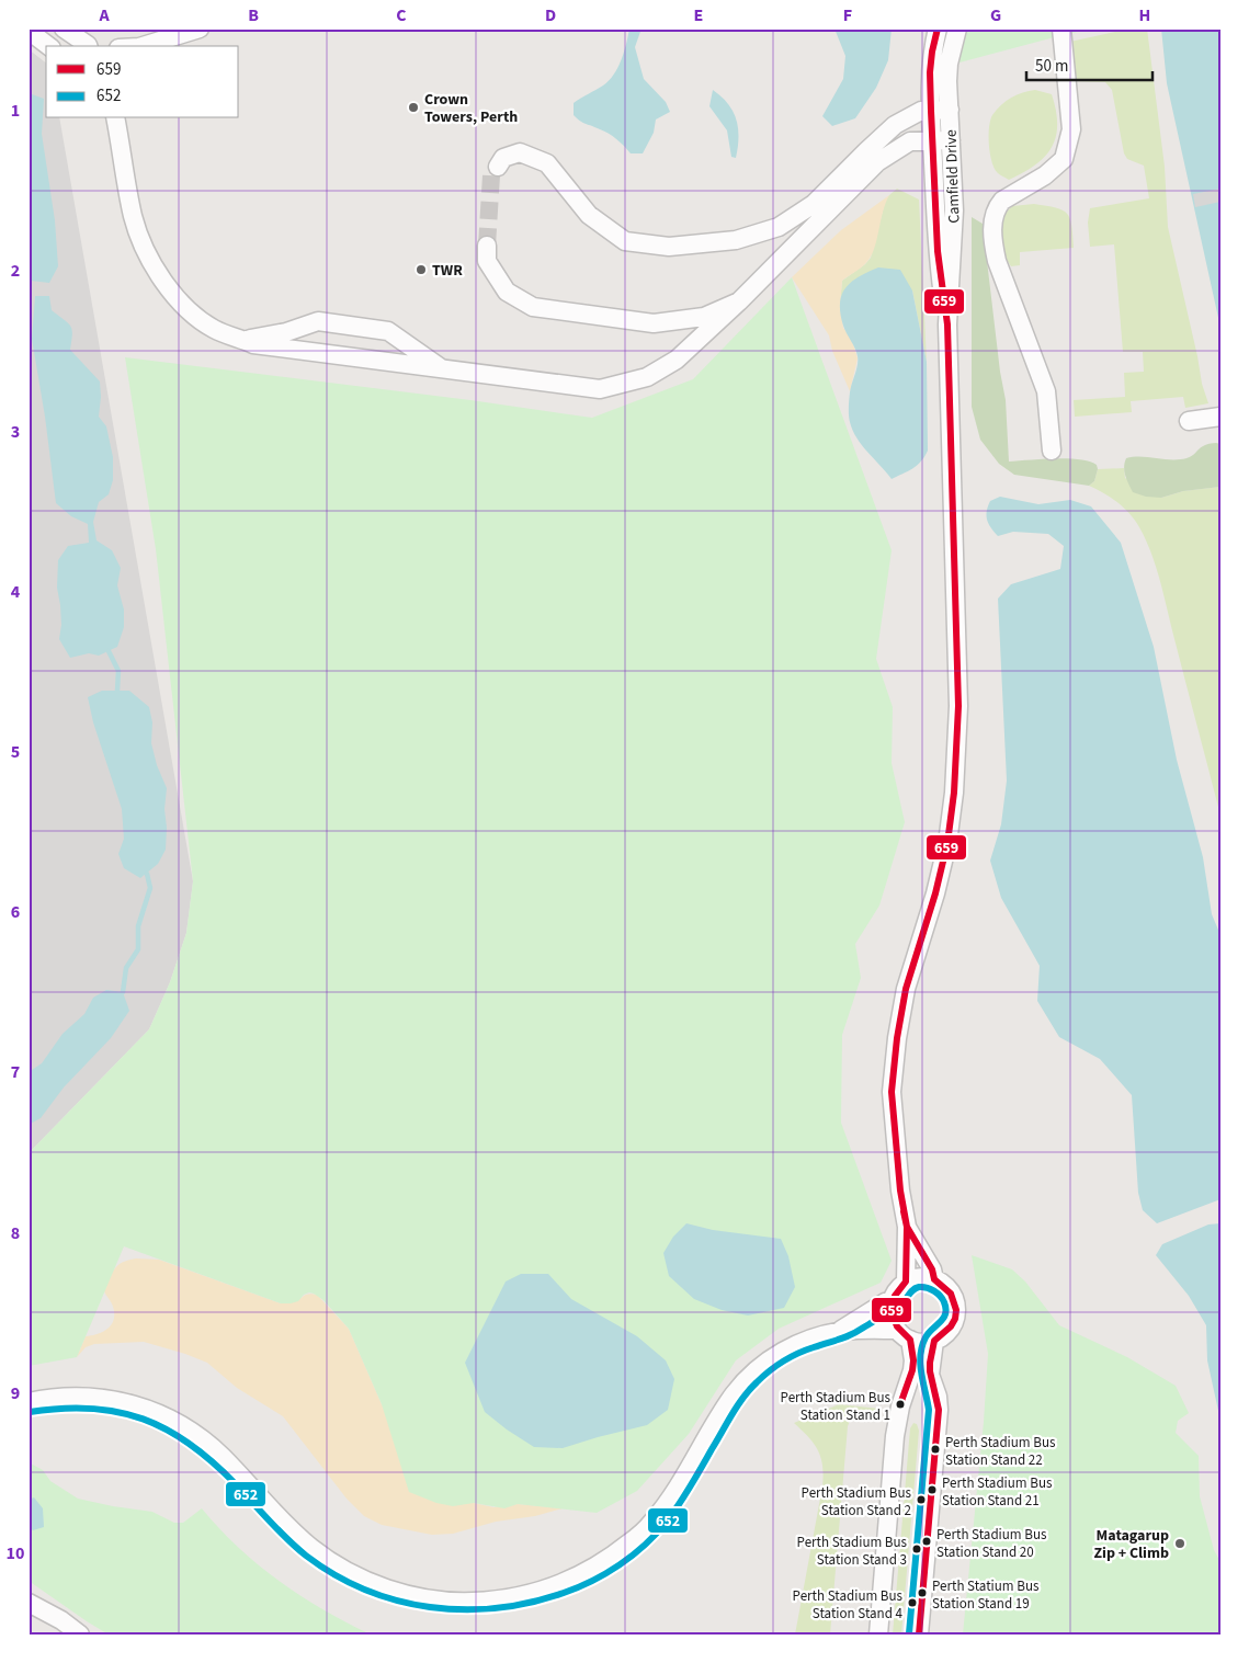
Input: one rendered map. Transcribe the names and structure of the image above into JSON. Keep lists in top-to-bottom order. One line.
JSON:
{"streets":{"street":["Camfield Drive"]},"places":["Crown Towers, Perth","TWR","Perth Stadium Bus Station Stand 1","Perth Stadium Bus Station Stand 22","Perth Stadium Bus Station Stand 21","Perth Stadium Bus Station Stand 2","Perth Stadium Bus Station Stand 20","Matagarup Zip + Climb","Perth Stadium Bus Station Stand 3","Perth Statium Bus Station Stand 19","Perth Stadium Bus Station Stand 4"],"lines":["transit line 659","transit line 652"],"legend":["659","652"],"scale_bar":"50 m","grid":{"columns":["A","B","C","D","E","F","G","H"],"rows":["1","2","3","4","5","6","7","8","9","10"]}}
